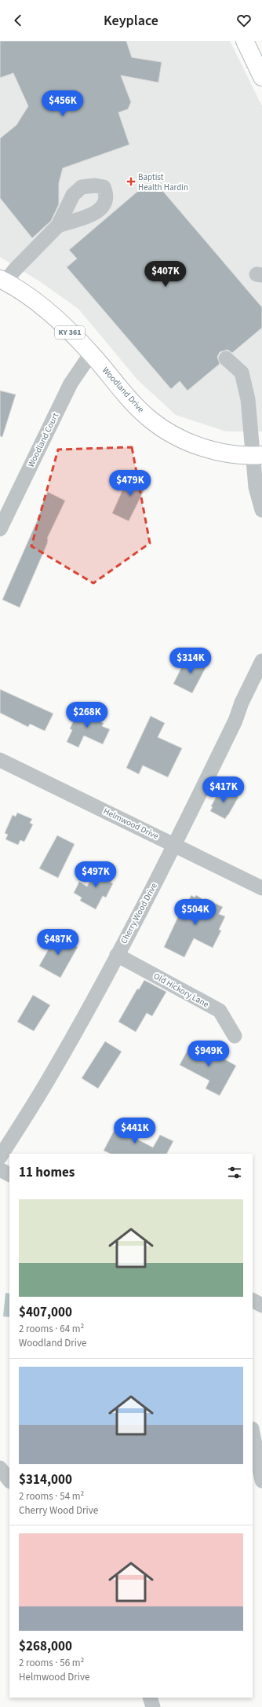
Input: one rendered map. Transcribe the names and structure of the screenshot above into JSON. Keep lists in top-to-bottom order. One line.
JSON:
{"streets":{"main road":["KY 361","Woodland Drive"],"street":["Woodland Court","Helmwood Drive","Cherry Wood Drive","Old Hickory Lane"]},"crossings":[["Woodland Drive","Woodland Court"],["Helmwood Drive","Cherry Wood Drive"],["Cherry Wood Drive","Old Hickory Lane"]],"places":{"health":["Baptist Health Hardin"]},"page":{"header":"Keyplace","price":["$456K","$407K","$479K","$314K","$268K","$417K","$497K","$504K","$487K","$949K","$441K"],"heading":"11 homes","list":[{"name":"$407,000","note":"2 rooms · 64 m² · Woodland Drive"},{"name":"$314,000","note":"2 rooms · 54 m² · Cherry Wood Drive"},{"name":"$268,000","note":"2 rooms · 56 m² · Helmwood Drive"}]}}
